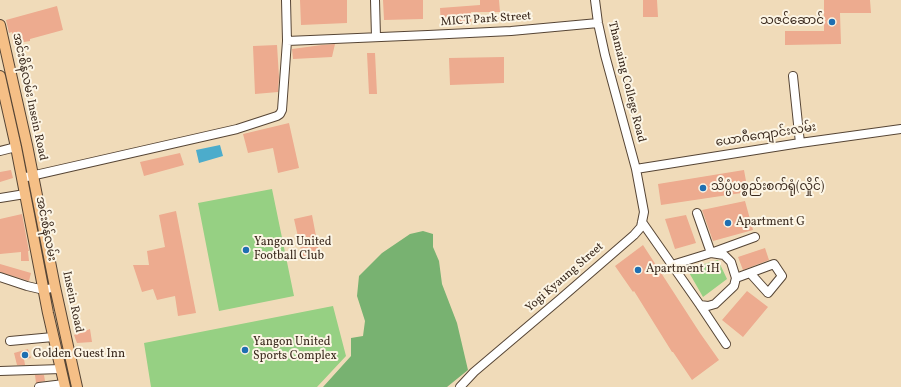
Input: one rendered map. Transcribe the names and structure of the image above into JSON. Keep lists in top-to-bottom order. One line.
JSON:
{"streets":{"main road":["အင်းစိန်လမ်း Insein Road","အင်းစိန်လမ်း","Insein Road"],"street":["MICT Park Street","Thamaing College Road","ယောဂီကျောင်းလမ်း","Yogi Kyaung Street"]},"crossings":[["MICT Park Street","Thamaing College Road"],["Thamaing College Road","ယောဂီကျောင်းလမ်း"],["အင်းစိန်လမ်း Insein Road","Insein Road"]],"places":["သဇင်ဆောင်","သိပ္ပံပစ္စည်းစက်ရုံ(လှိုင်)","Apartment G","Yangon United Football Club","Apartment 1H","Yangon United Sports Complex","Golden Guest Inn"]}
